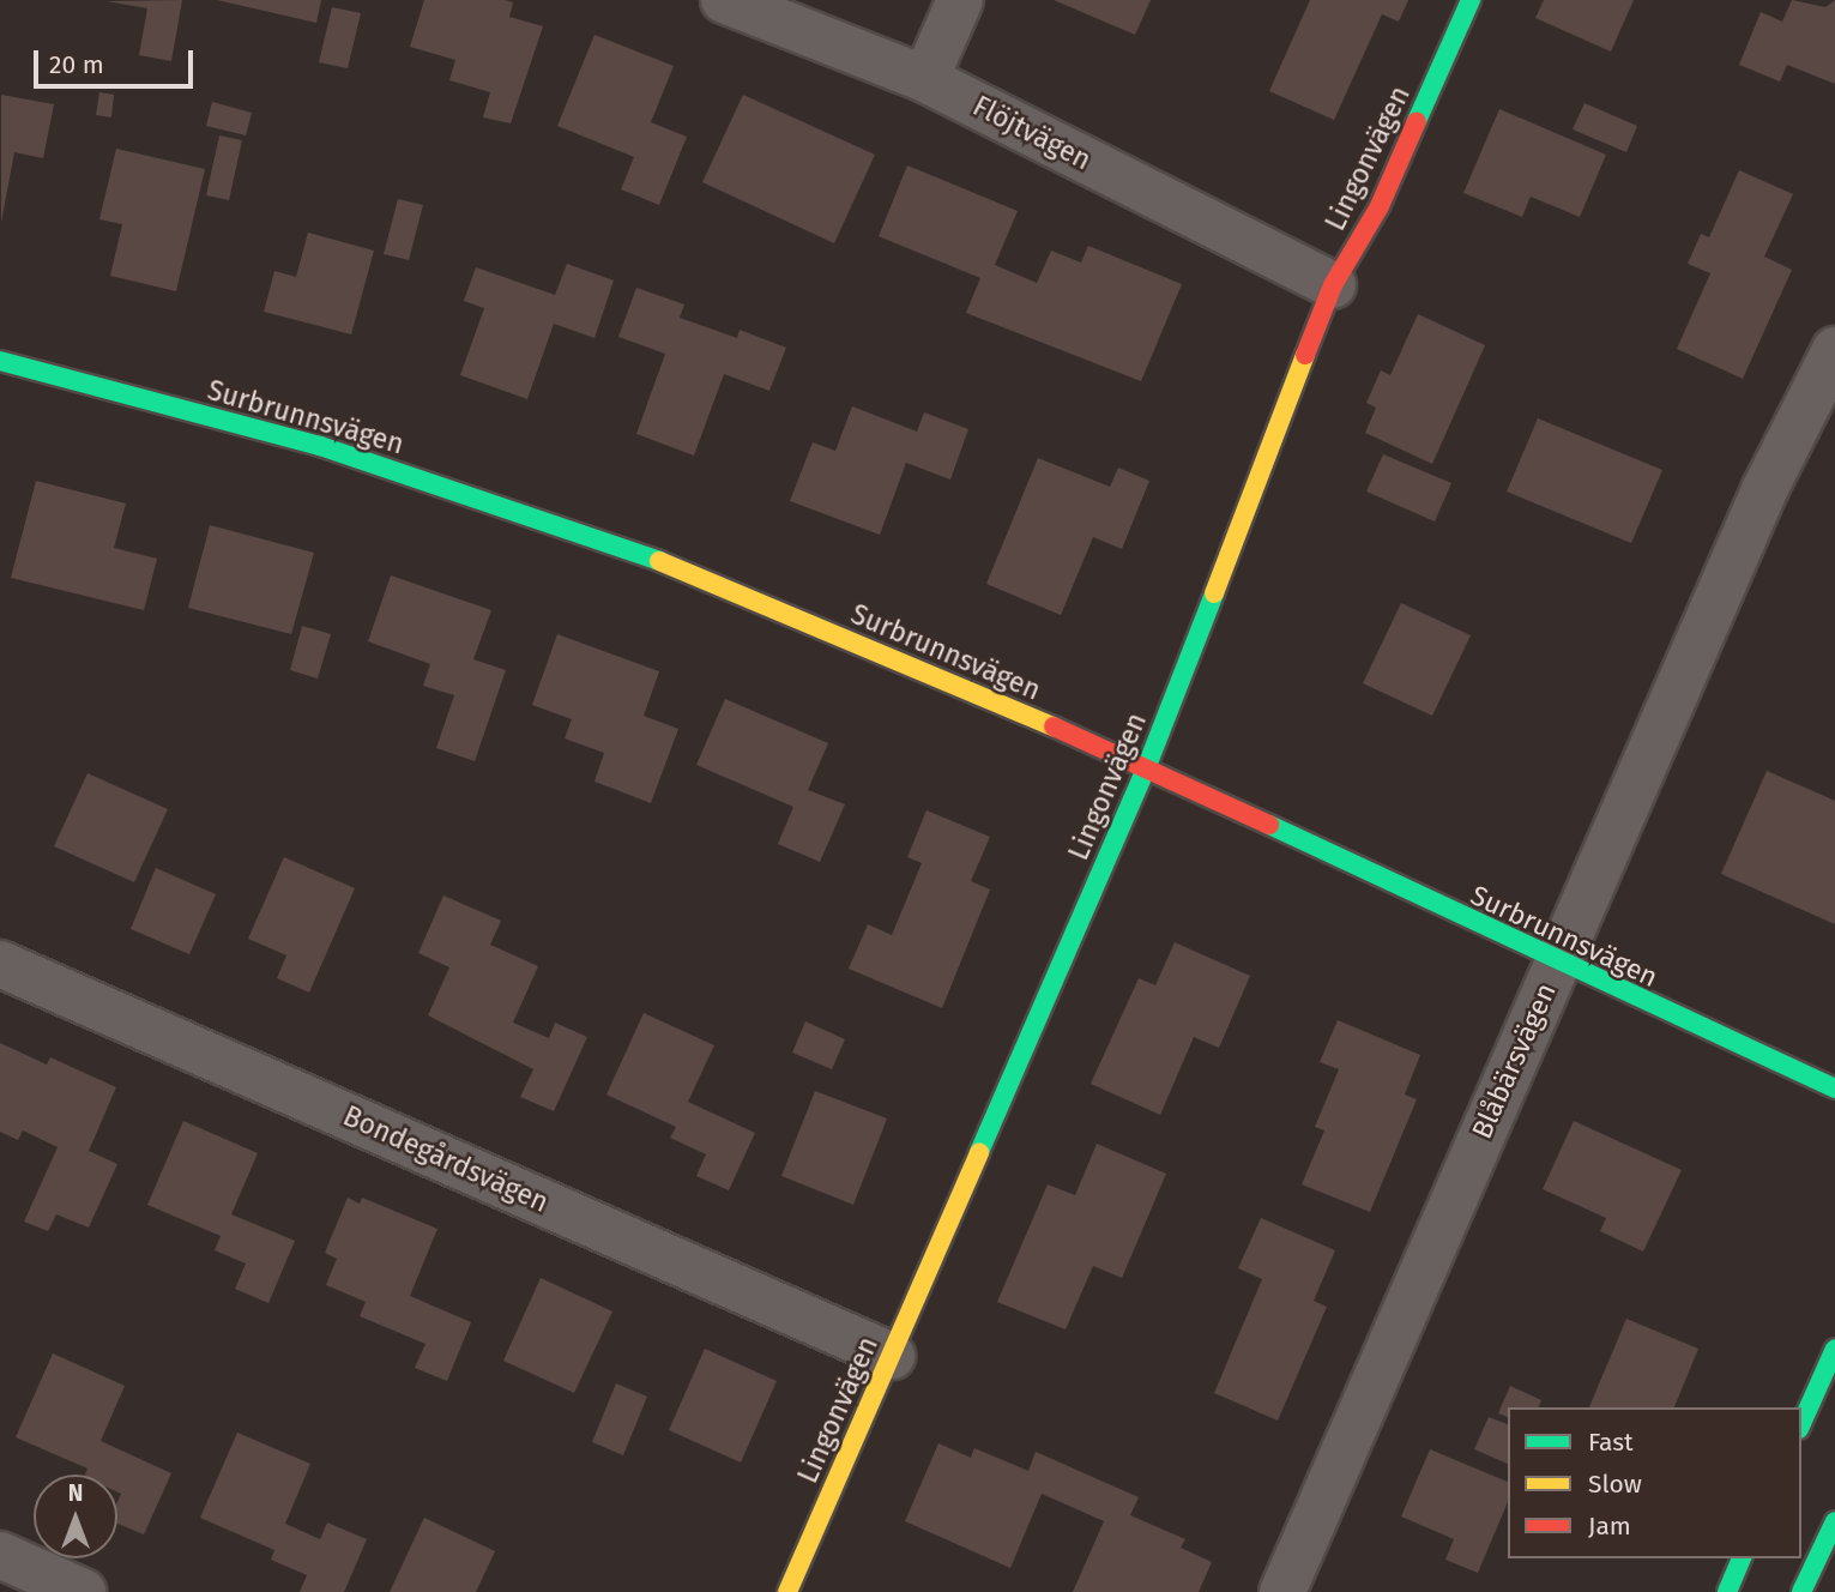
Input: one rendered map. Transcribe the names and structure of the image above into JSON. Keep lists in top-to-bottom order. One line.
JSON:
{"streets":{"street":["Flöjtvägen","Lingonvägen","Surbrunnsvägen","Blåbärsvägen","Bondegårdsvägen"]},"crossings":[["Flöjtvägen","Lingonvägen"],["Lingonvägen","Surbrunnsvägen"],["Lingonvägen","Bondegårdsvägen"],["Surbrunnsvägen","Blåbärsvägen"]],"legend":["Fast","Slow","Jam"],"scale_bar":"20 m","north":"top"}
